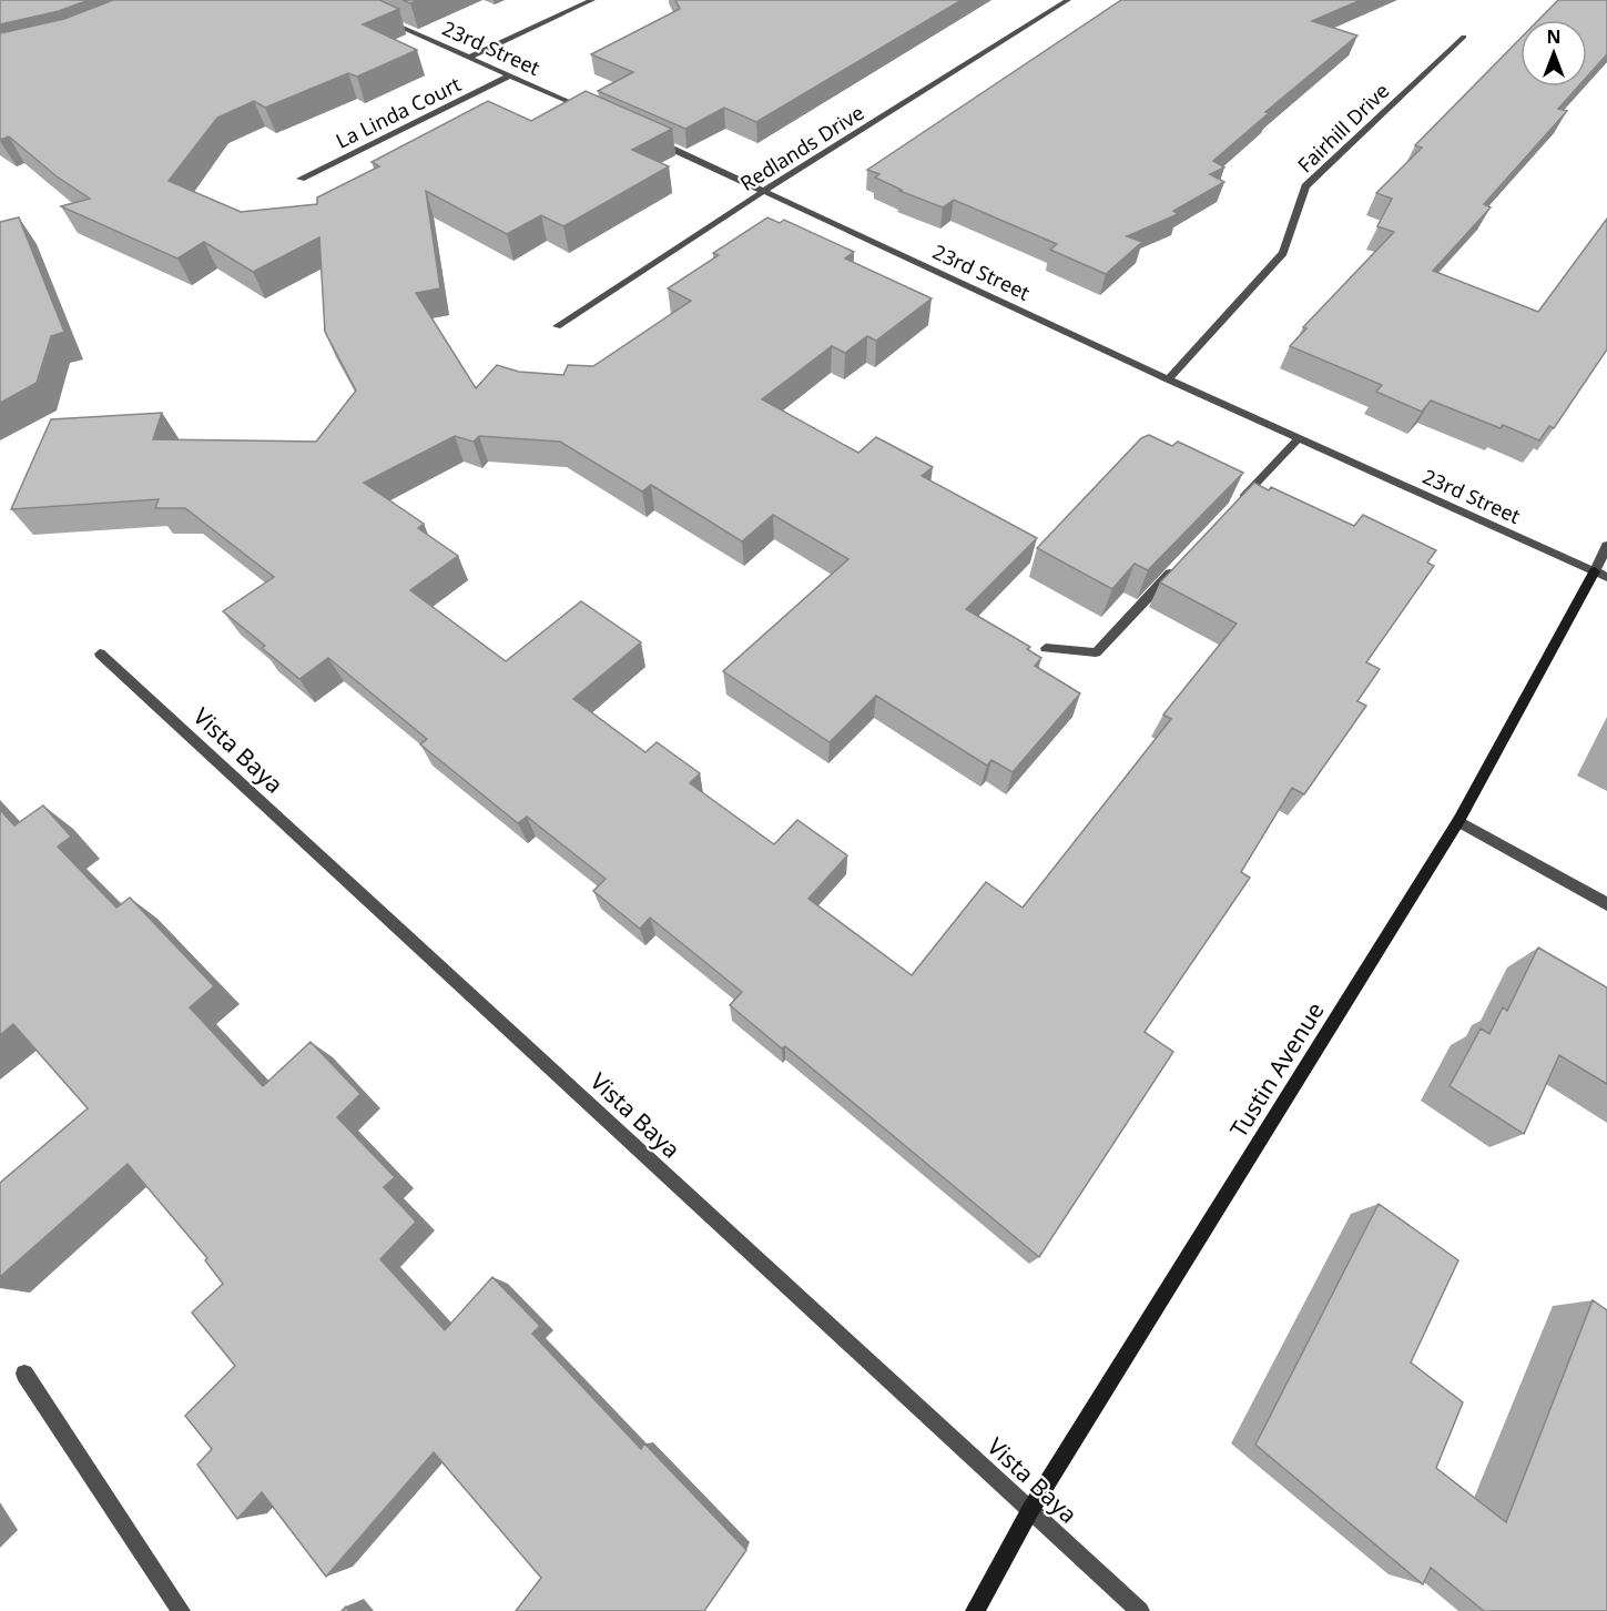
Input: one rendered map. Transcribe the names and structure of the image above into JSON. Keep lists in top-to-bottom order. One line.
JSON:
{"streets":{"street":["23rd Street","La Linda Court","Fairhill Drive","Redlands Drive","Vista Baya","Tustin Avenue"]},"crossings":[["23rd Street","La Linda Court"],["23rd Street","Fairhill Drive"],["23rd Street","Redlands Drive"],["23rd Street","Tustin Avenue"],["Vista Baya","Tustin Avenue"]],"north":"top"}
